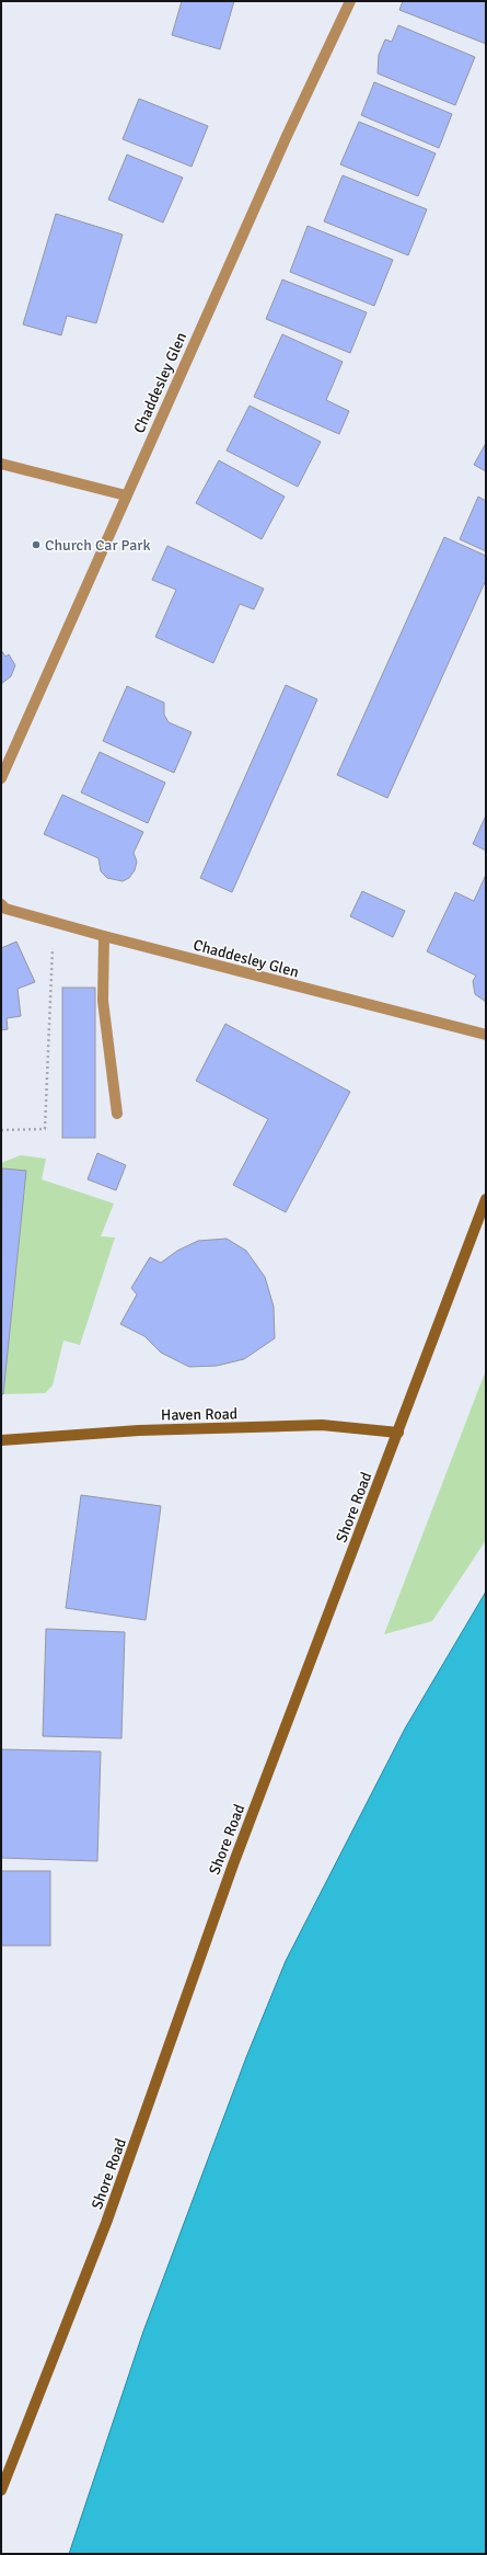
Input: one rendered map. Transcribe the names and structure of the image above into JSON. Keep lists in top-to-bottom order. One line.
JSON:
{"streets":{"main road":["Haven Road","Shore Road"],"street":["Chaddesley Glen"]},"crossings":[["Haven Road","Shore Road"]],"places":["Church Car Park"]}
